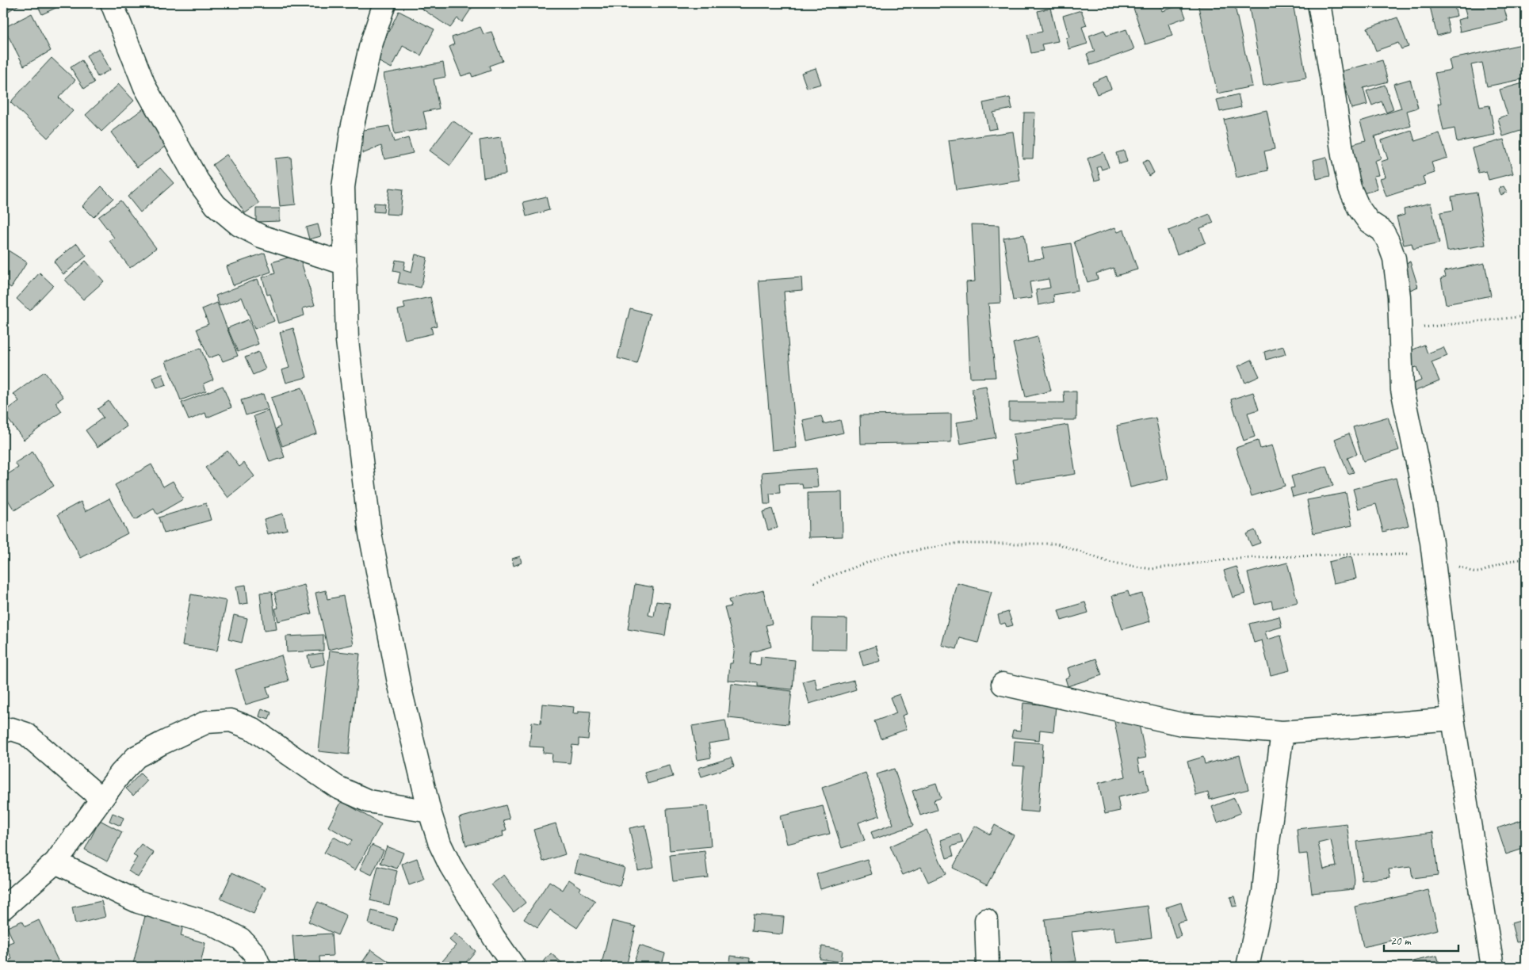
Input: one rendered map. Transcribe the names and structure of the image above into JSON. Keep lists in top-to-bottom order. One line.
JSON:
{"scale_bar":"20 m"}
